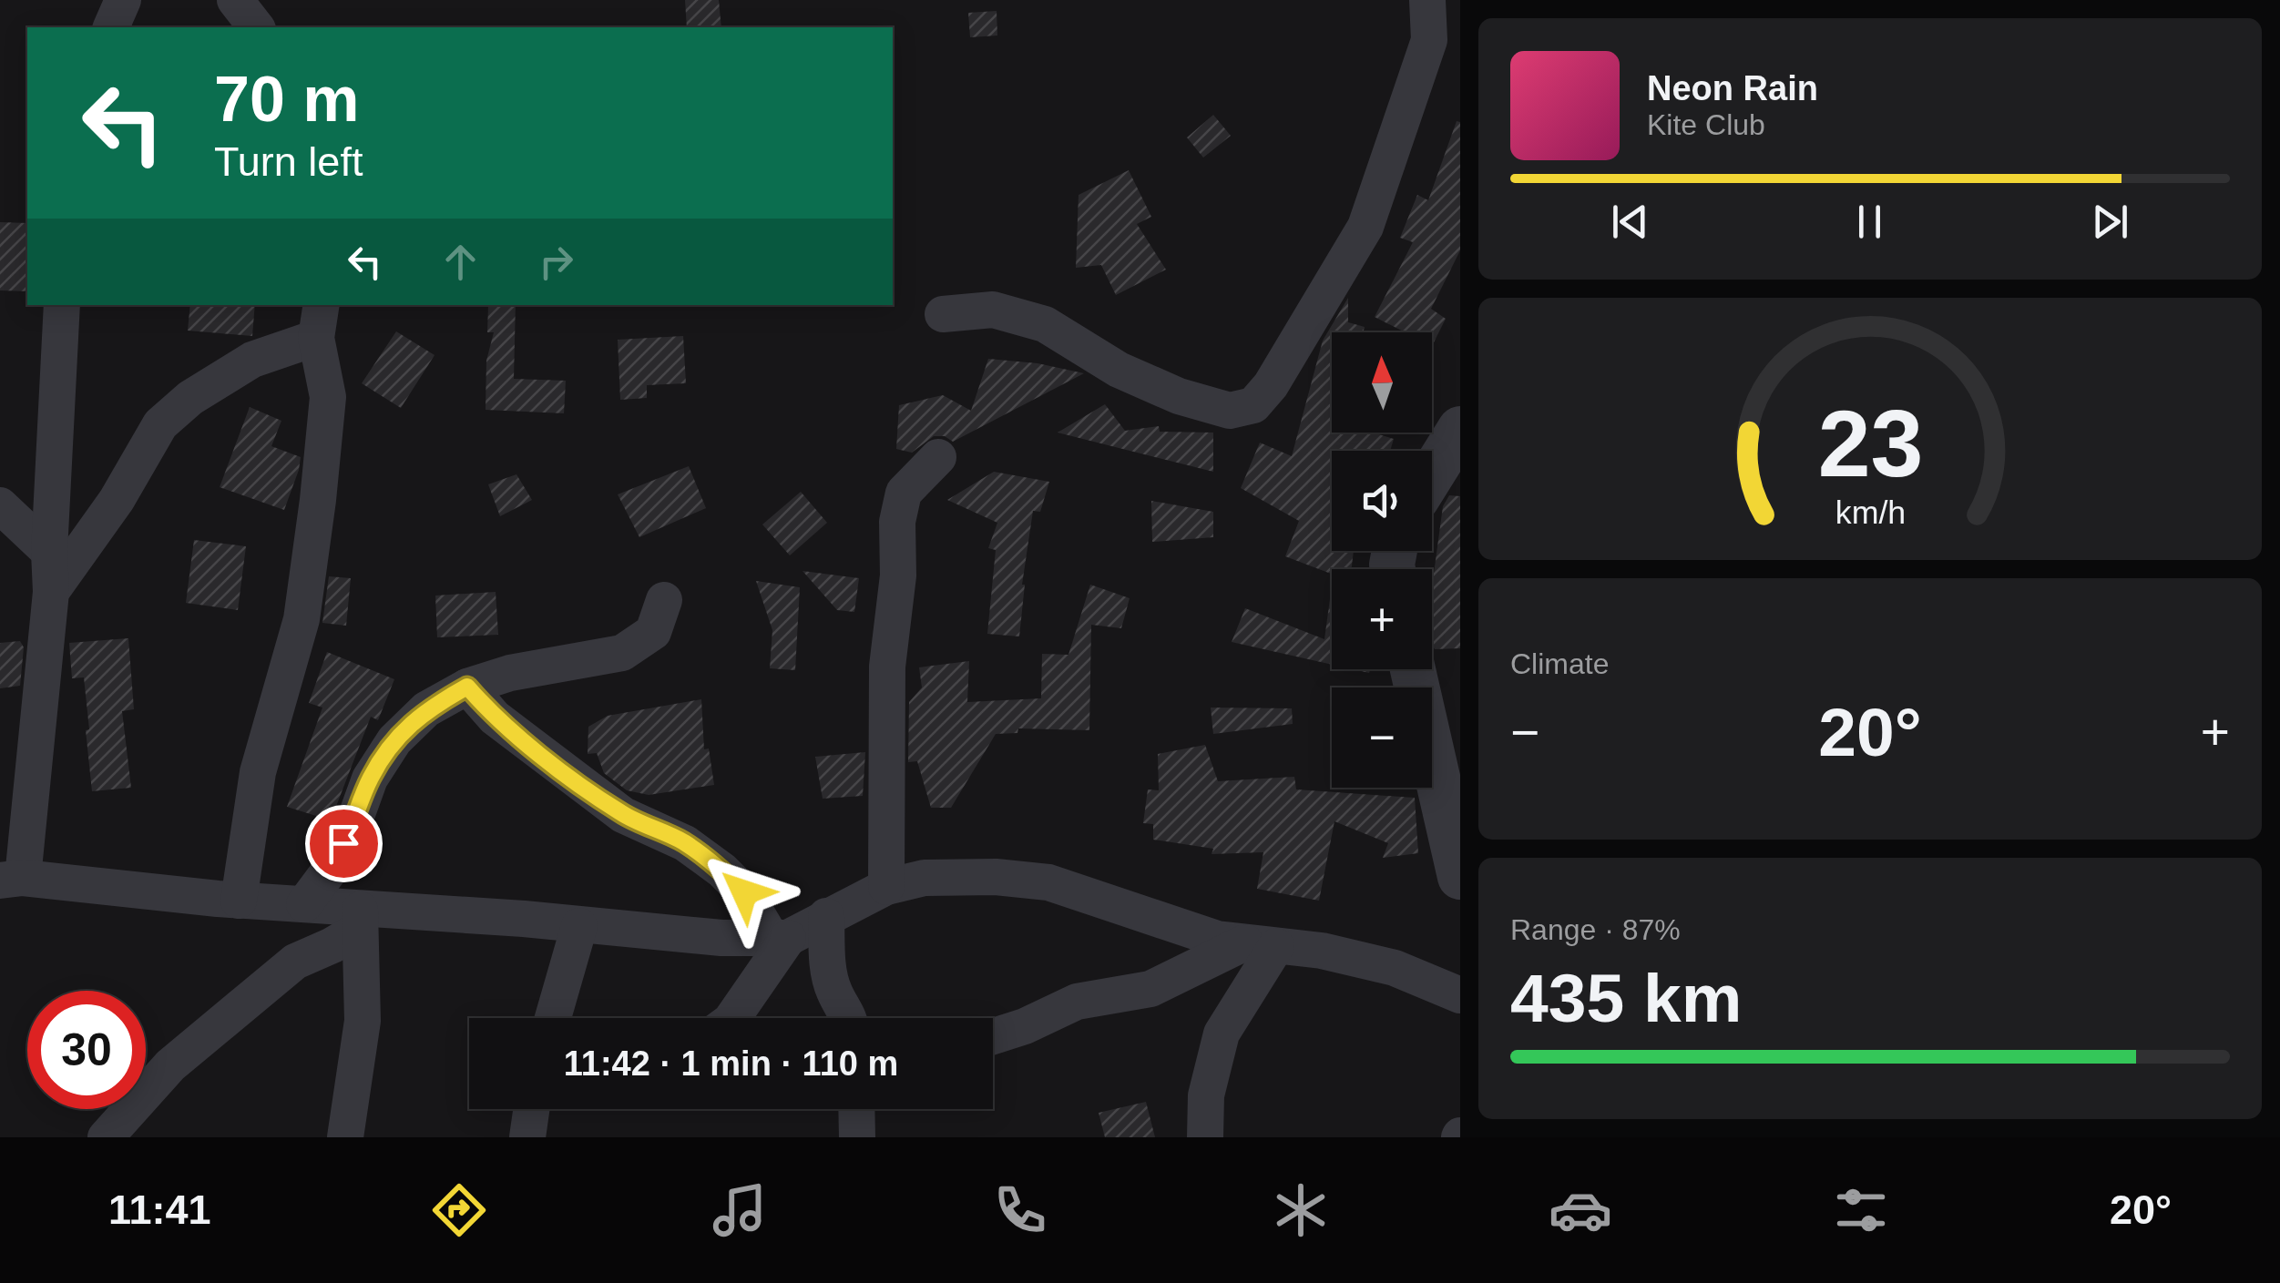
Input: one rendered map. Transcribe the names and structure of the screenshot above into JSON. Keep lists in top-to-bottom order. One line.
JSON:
{"north":"top","page":{"turn":["70 m","Turn left"],"song":["Neon Rain","Kite Club"],"map_buttons":["+","−"],"tile":["Climate",["Range · 87%","435 km"]],"heat":["−","20°","+"],"limit":"30","trip":"11:42 · 1 min · 110 m","tabs":["11:41","20°"],"gauge":["23","km/h"]}}
